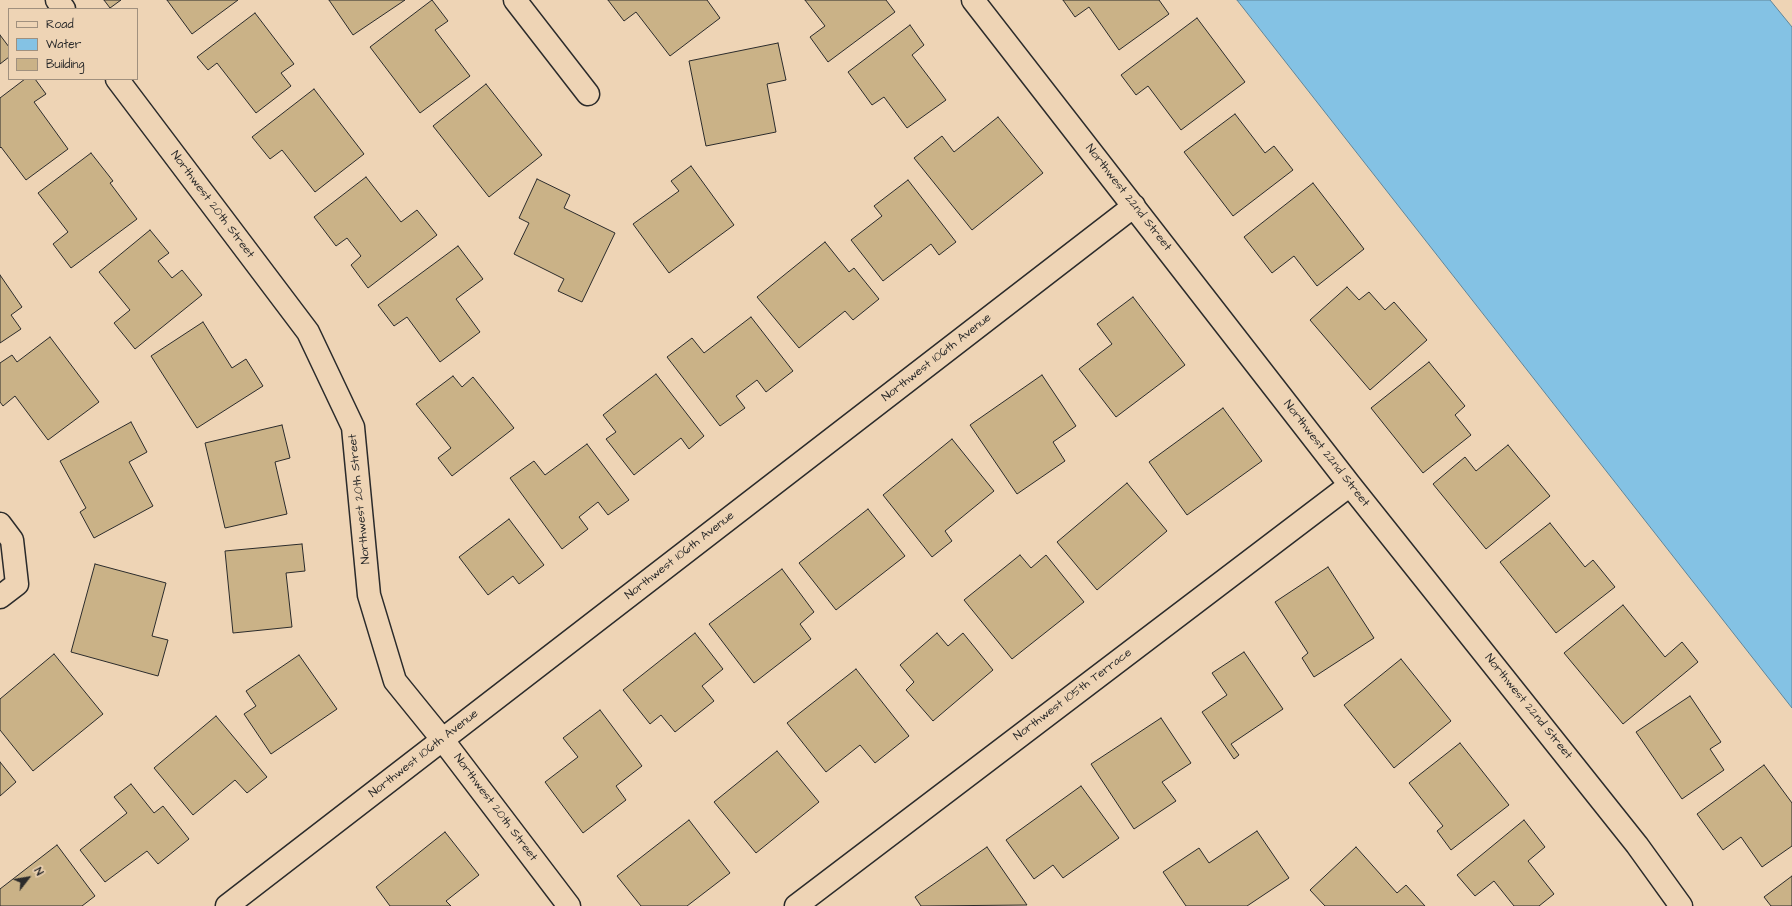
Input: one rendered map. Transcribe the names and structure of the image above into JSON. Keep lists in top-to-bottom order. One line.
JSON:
{"streets":{"street":["Northwest 22nd Street","Northwest 20th Street","Northwest 106th Avenue","Northwest 105th Terrace"]},"crossings":[["Northwest 22nd Street","Northwest 106th Avenue"],["Northwest 22nd Street","Northwest 105th Terrace"],["Northwest 20th Street","Northwest 106th Avenue"]],"legend":["Road","Water","Building"],"north":"top right"}
